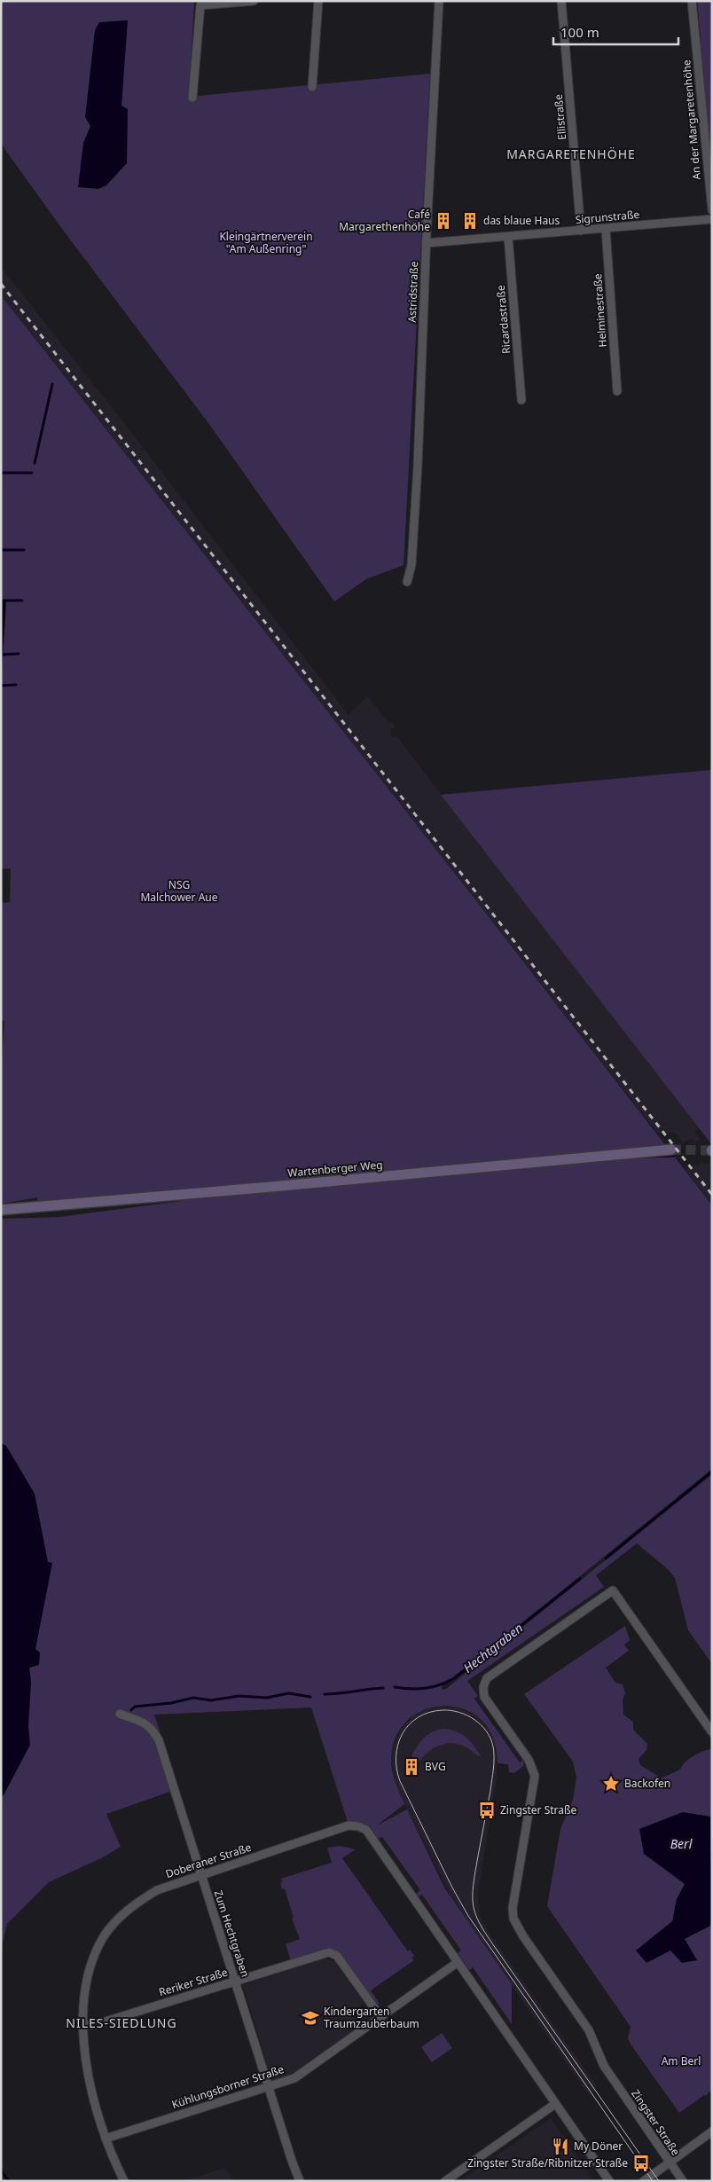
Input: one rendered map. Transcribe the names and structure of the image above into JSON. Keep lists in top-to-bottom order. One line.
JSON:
{"streets":{"main road":["Wartenberger Weg"],"street":["Ellistraße","An der Margaretenhöhe","Sigrunstraße","Astridstraße","Helminestraße","Ricardastraße","Doberaner Straße","Zum Hechtgraben","Reriker Straße","Kühlungsborner Straße","Zingster Straße"]},"crossings":[["Ellistraße","Sigrunstraße"],["Sigrunstraße","Astridstraße"],["Sigrunstraße","Helminestraße"],["Sigrunstraße","Ricardastraße"],["Doberaner Straße","Zum Hechtgraben"],["Doberaner Straße","Reriker Straße"],["Doberaner Straße","Kühlungsborner Straße"],["Zum Hechtgraben","Reriker Straße"],["Zum Hechtgraben","Kühlungsborner Straße"],["Reriker Straße","Kühlungsborner Straße"]],"districts":["MARGARETENHÖHE","NILES-SIEDLUNG"],"water":["Hechtgraben","Berl"],"parks":["Kleingärtnerverein \"Am Außenring\"","NSG Malchower Aue","Am Berl"],"places":{"building":["Café Margarethenhöhe","das blaue Haus","BVG"],"place":["Backofen"],"bus stop":["Zingster Straße","Zingster Straße/Ribnitzer Straße"],"school or university":["Kindergarten Traumzauberbaum"],"restaurant":["My Döner"]},"scale_bar":"100 m"}
